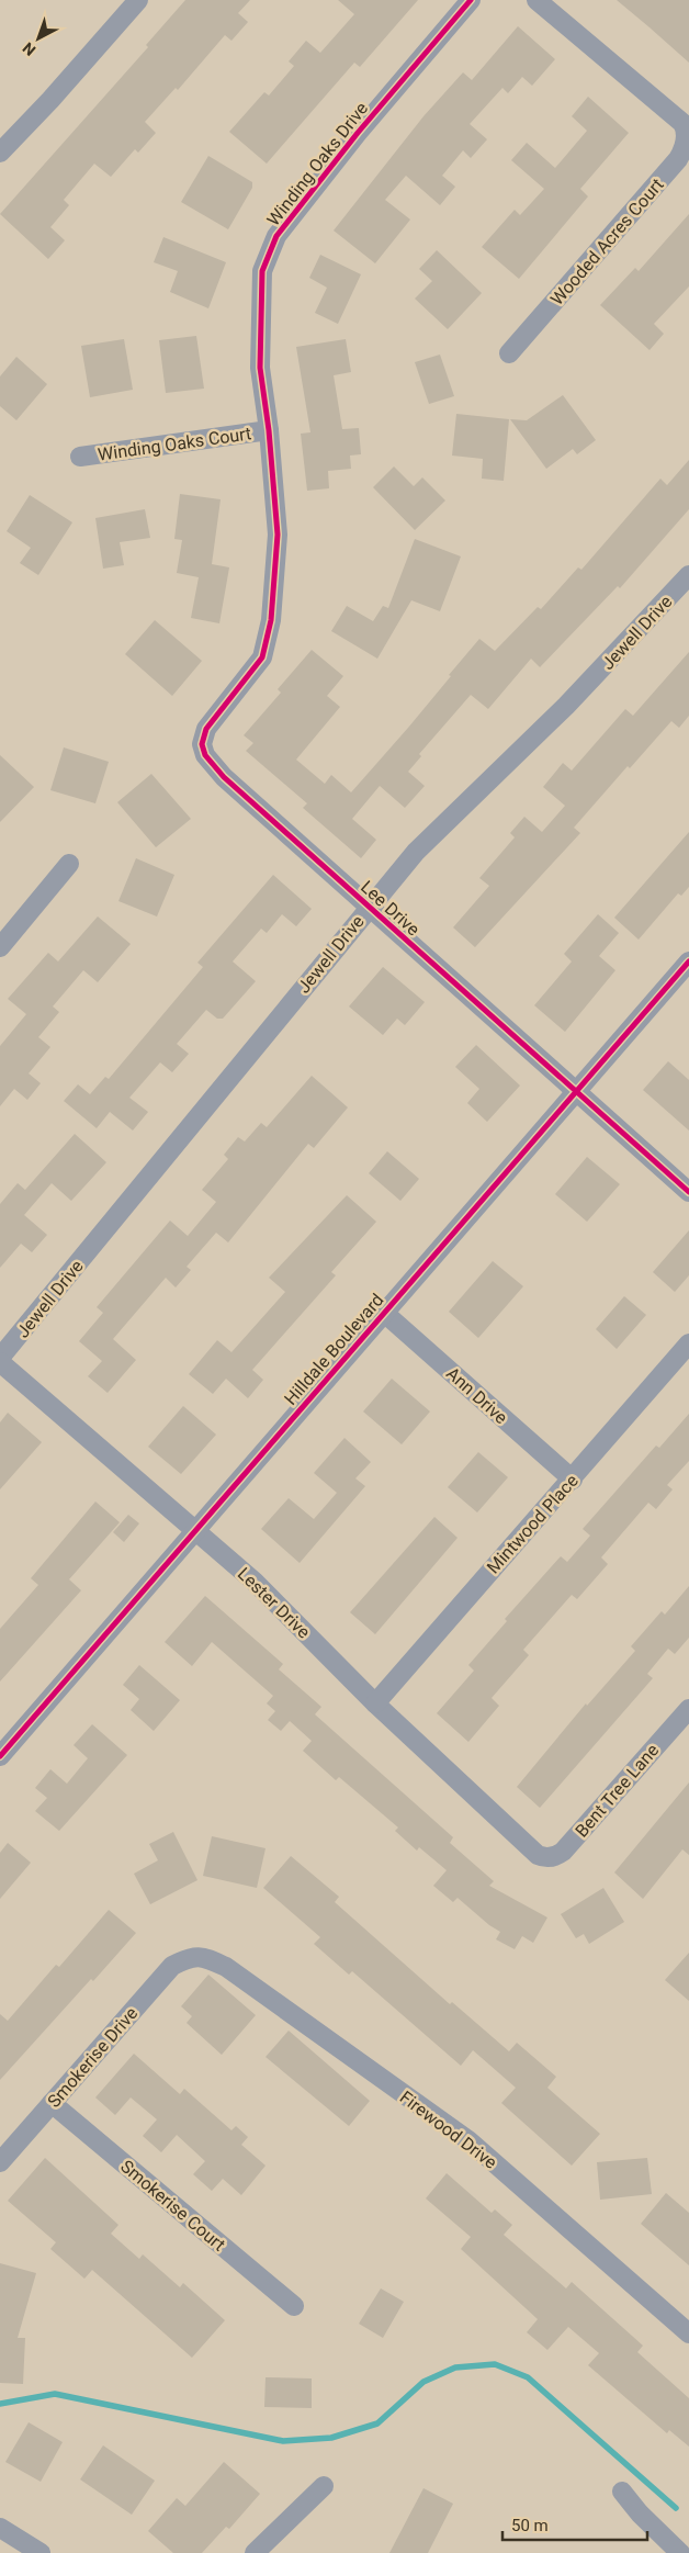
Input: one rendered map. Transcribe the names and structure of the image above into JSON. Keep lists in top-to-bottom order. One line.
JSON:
{"streets":{"street":["Winding Oaks Drive","Wooded Acres Court","Winding Oaks Court","Jewell Drive","Lee Drive","Hilldale Boulevard","Ann Drive","Mintwood Place","Lester Drive","Bent Tree Lane","Smokerise Drive","Firewood Drive","Smokerise Court"]},"crossings":[["Winding Oaks Drive","Winding Oaks Court"],["Winding Oaks Drive","Lee Drive"],["Jewell Drive","Lee Drive"],["Jewell Drive","Lester Drive"],["Lee Drive","Hilldale Boulevard"],["Hilldale Boulevard","Ann Drive"],["Hilldale Boulevard","Lester Drive"],["Ann Drive","Mintwood Place"],["Mintwood Place","Lester Drive"],["Lester Drive","Bent Tree Lane"],["Smokerise Drive","Firewood Drive"],["Smokerise Drive","Smokerise Court"]],"scale_bar":"50 m","north":"bottom left"}
